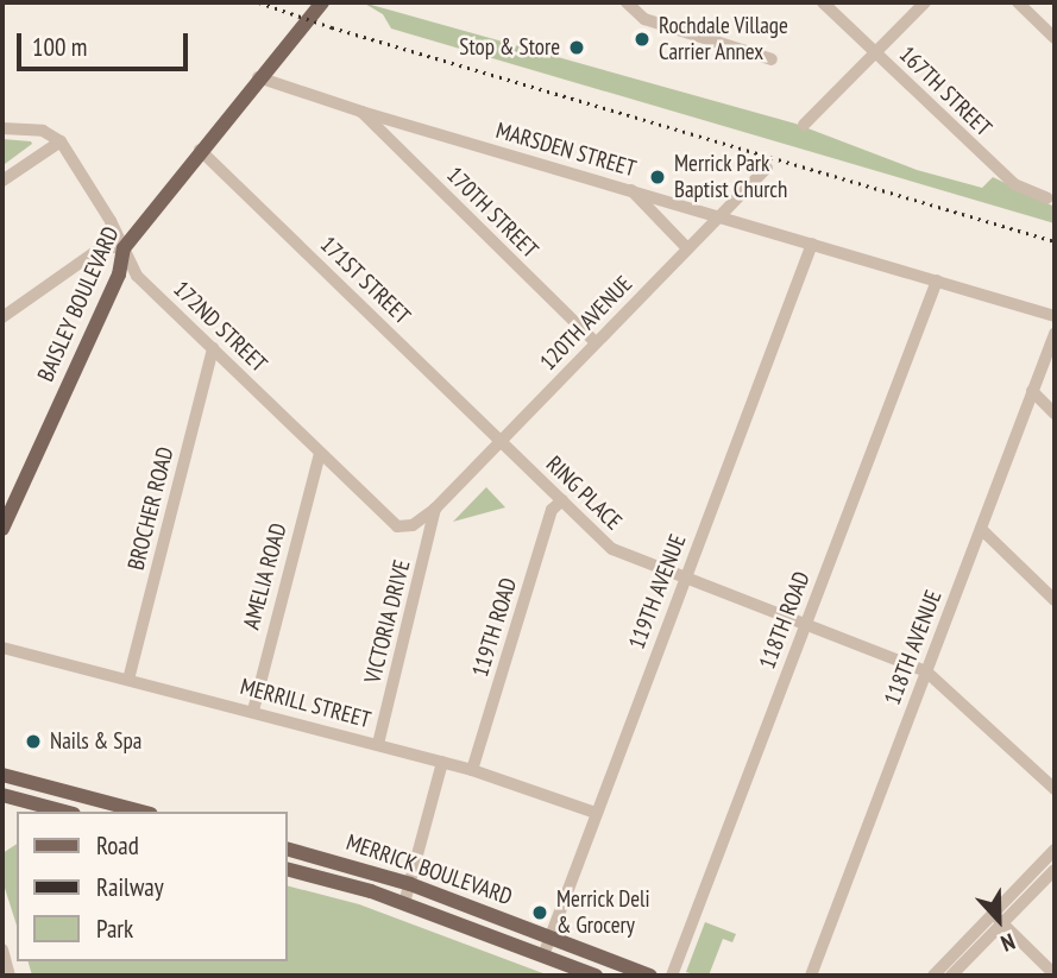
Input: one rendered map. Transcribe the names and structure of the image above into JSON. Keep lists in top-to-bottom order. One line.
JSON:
{"streets":{"main road":["BAISLEY BOULEVARD","MERRICK BOULEVARD"],"street":["167TH STREET","MARSDEN STREET","170TH STREET","171ST STREET","120TH AVENUE","172ND STREET","RING PLACE","BROCHER ROAD","AMELIA ROAD","119TH AVENUE","118TH ROAD","VICTORIA DRIVE","119TH ROAD","118TH AVENUE","MERRILL STREET"]},"crossings":[["MARSDEN STREET","170TH STREET"],["MARSDEN STREET","BAISLEY BOULEVARD"],["MARSDEN STREET","120TH AVENUE"],["MARSDEN STREET","119TH AVENUE"],["MARSDEN STREET","118TH ROAD"],["170TH STREET","120TH AVENUE"],["171ST STREET","BAISLEY BOULEVARD"],["171ST STREET","120TH AVENUE"],["171ST STREET","RING PLACE"],["BAISLEY BOULEVARD","172ND STREET"],["120TH AVENUE","172ND STREET"],["120TH AVENUE","RING PLACE"],["120TH AVENUE","VICTORIA DRIVE"],["172ND STREET","BROCHER ROAD"],["172ND STREET","AMELIA ROAD"],["172ND STREET","VICTORIA DRIVE"],["RING PLACE","119TH AVENUE"],["RING PLACE","118TH ROAD"],["RING PLACE","119TH ROAD"],["RING PLACE","118TH AVENUE"],["BROCHER ROAD","MERRILL STREET"],["AMELIA ROAD","MERRILL STREET"],["119TH AVENUE","MERRILL STREET"],["119TH AVENUE","MERRICK BOULEVARD"],["VICTORIA DRIVE","MERRILL STREET"],["119TH ROAD","MERRILL STREET"]],"places":["Rochdale Village Carrier Annex","Stop & Store","Merrick Park Baptist Church","Nails & Spa","Merrick Deli & Grocery"],"legend":["Road","Railway","Park"],"scale_bar":"100 m","north":"bottom"}
